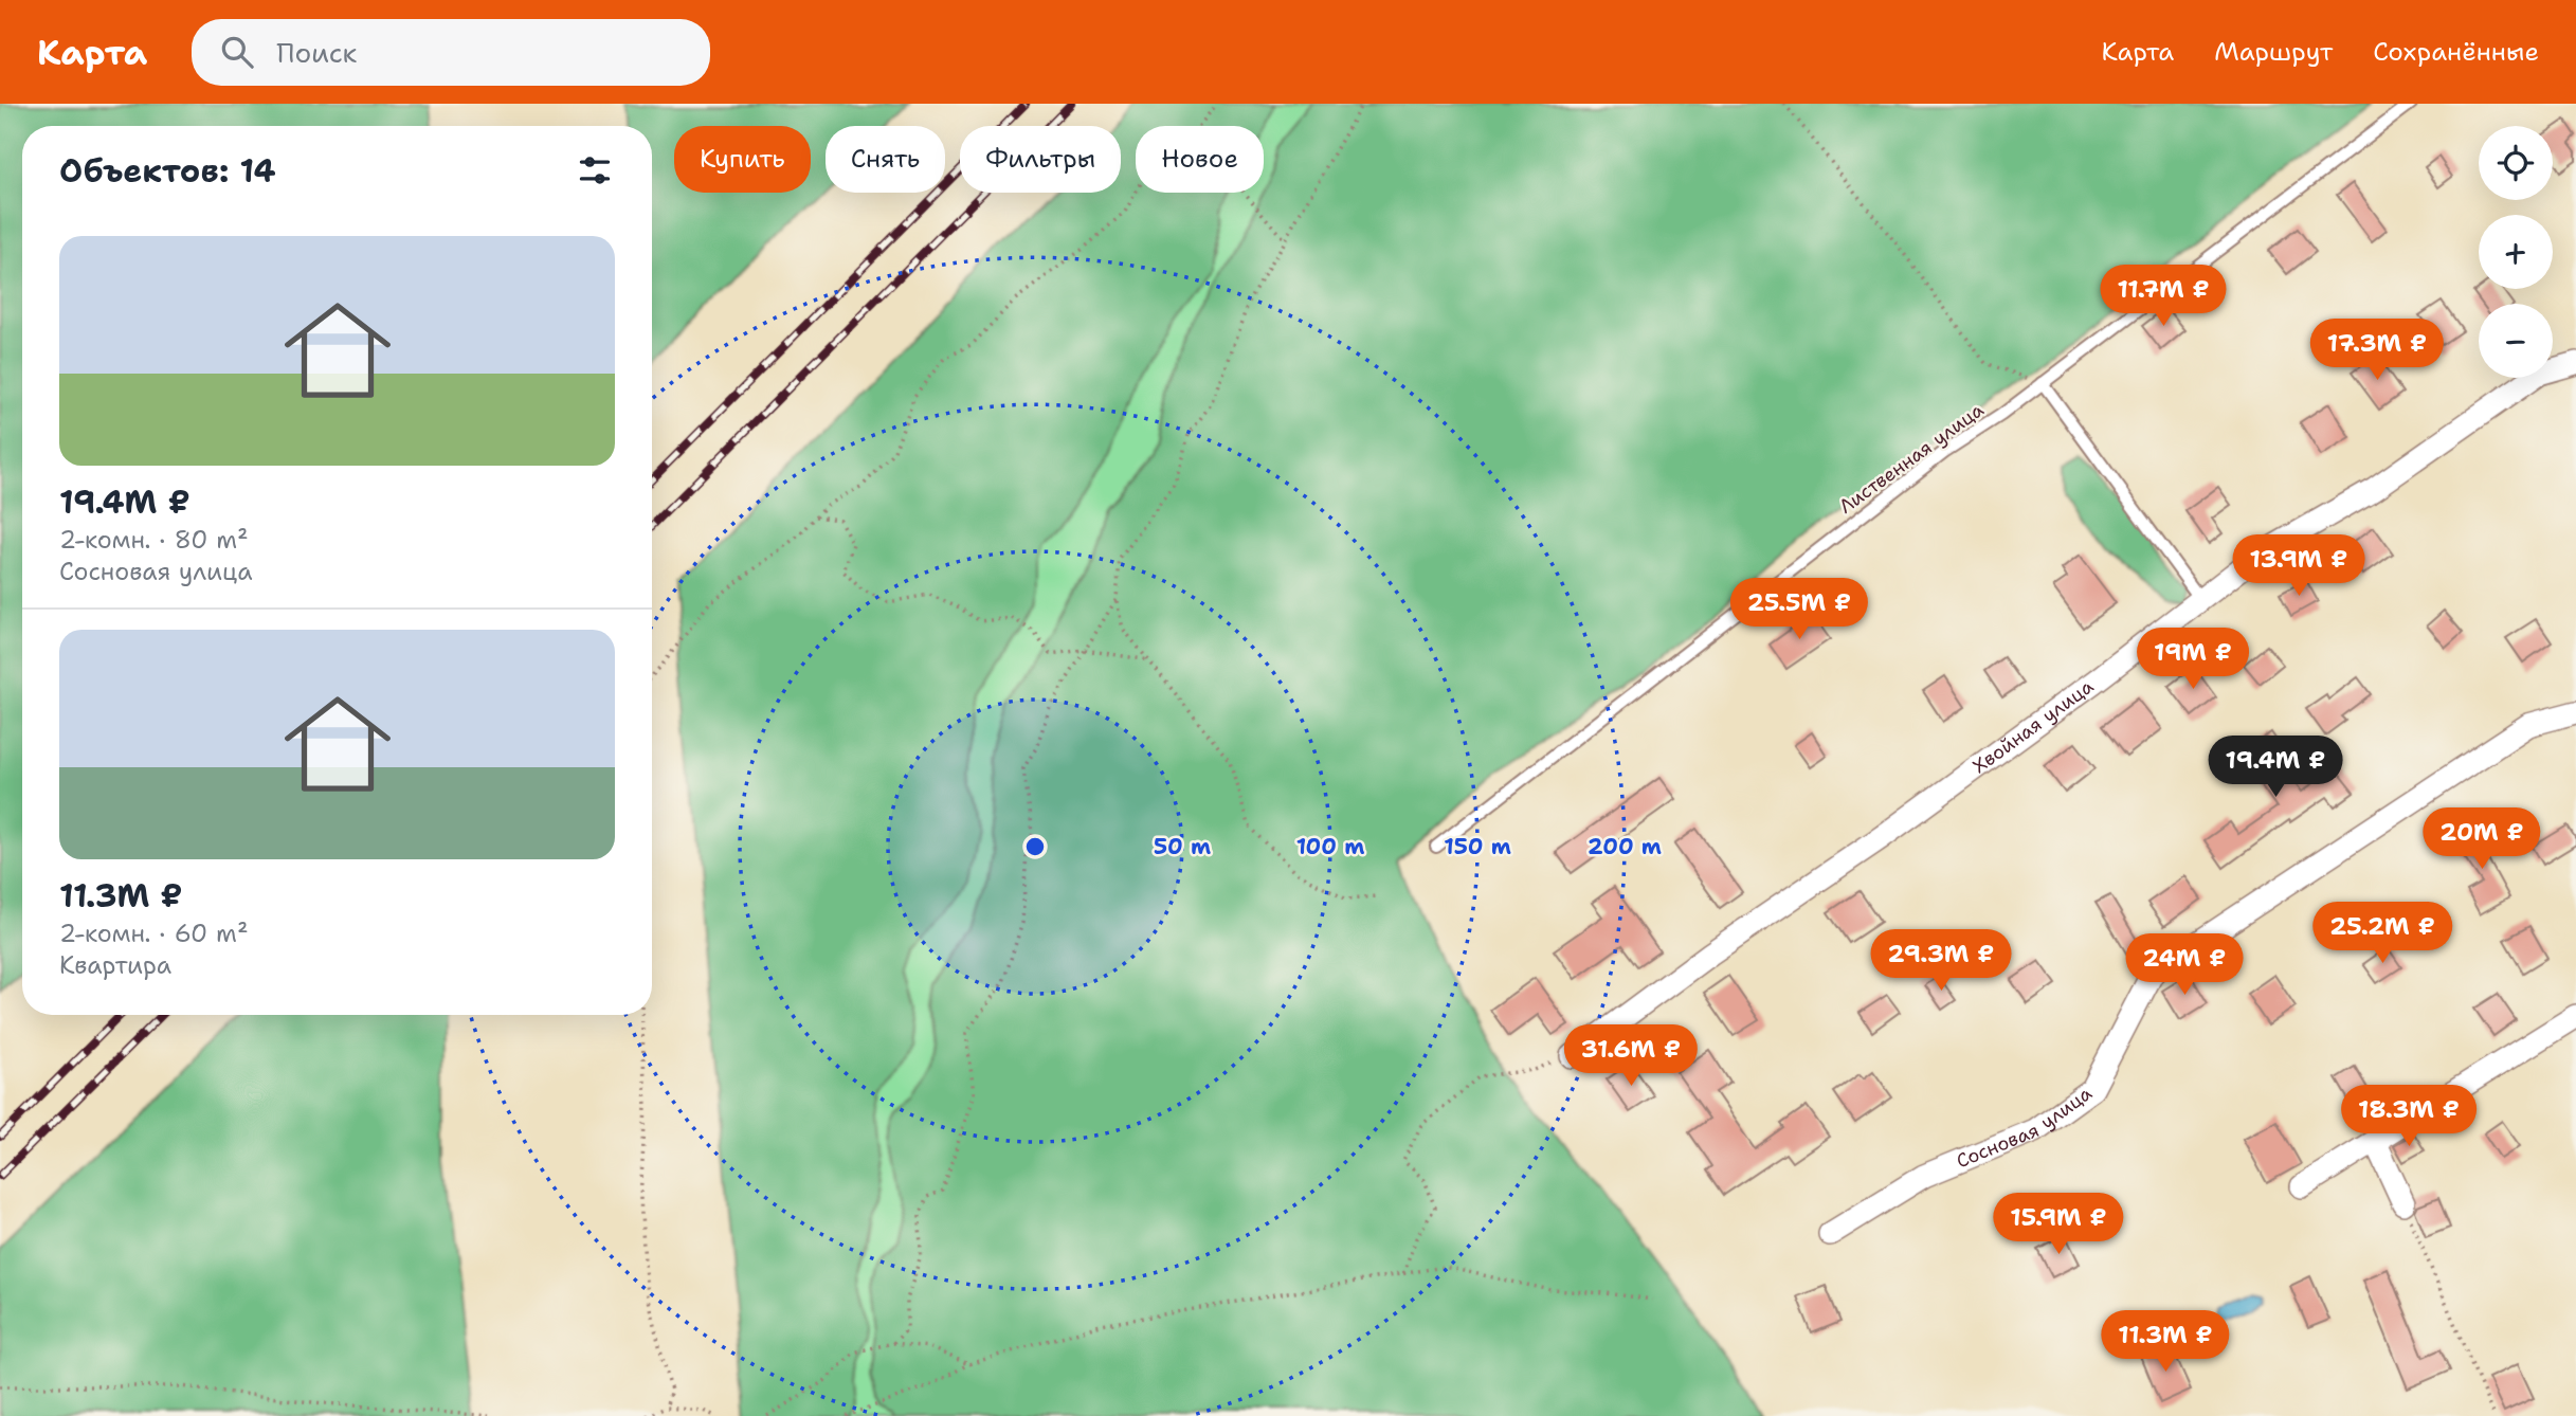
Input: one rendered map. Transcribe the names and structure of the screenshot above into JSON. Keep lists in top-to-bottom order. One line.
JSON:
{"streets":{"street":["Хвойная улица","Сосновая улица"],"lane":["Лиственная улица"]},"page":{"header":"Карта","search":"Поиск","nav":["Карта","Маршрут","Сохранённые"],"map_buttons":["+","−"],"chip":["Купить","Снять","Фильтры","Новое"],"heading":"Объектов: 14","list":[{"name":"19.4M ₽","note":"2-комн. · 80 m² · Сосновая улица"},{"name":"11.3M ₽","note":"2-комн. · 60 m² · Квартира"}],"price":["11.7M ₽","17.3M ₽","13.9M ₽","25.5M ₽","19M ₽","19.4M ₽","20M ₽","25.2M ₽","29.3M ₽","24M ₽","31.6M ₽","18.3M ₽","15.9M ₽","11.3M ₽"]},"rings":["50 m","100 m","150 m","200 m"]}
